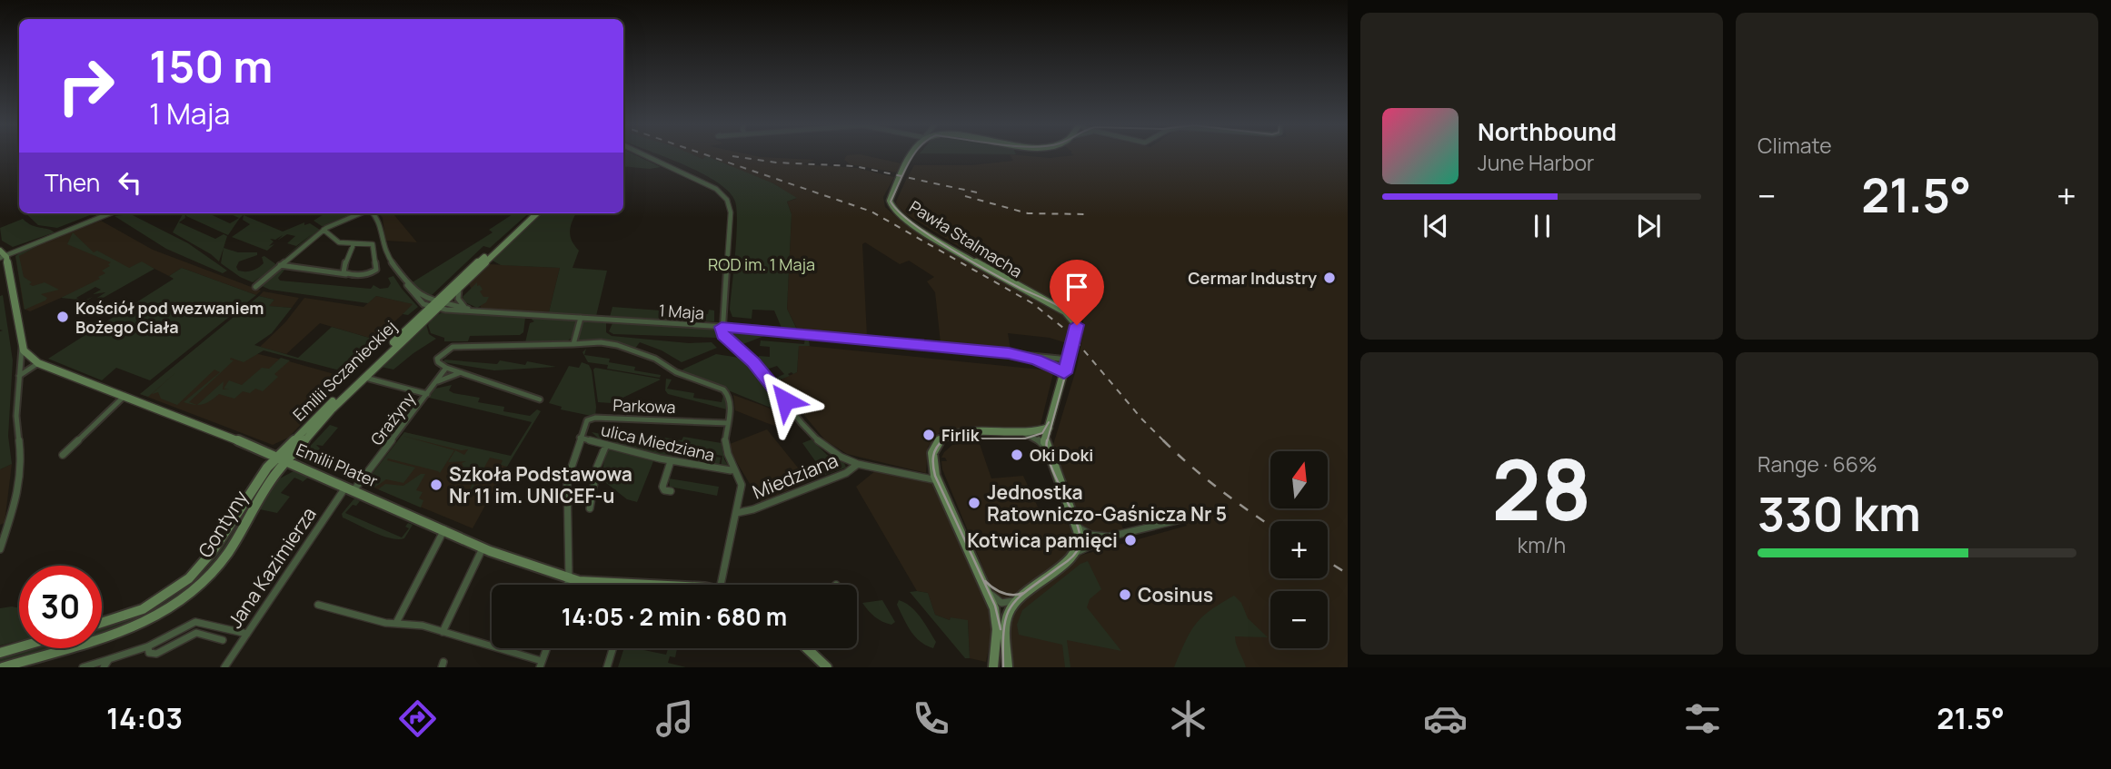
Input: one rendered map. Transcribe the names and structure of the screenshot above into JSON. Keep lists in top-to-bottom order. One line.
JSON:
{"streets":{"street":["Pawła Stalmacha","1 Maja","Emilii Sczanieckiej","Parkowa","Grażyny","ulica Miedziana","Emilii Plater","Miedziana","Gontyny","Jana Kazimierza"]},"crossings":[["Pawła Stalmacha","1 Maja"],["1 Maja","Emilii Sczanieckiej"],["Emilii Sczanieckiej","Grażyny"],["Emilii Sczanieckiej","Emilii Plater"],["Emilii Sczanieckiej","Gontyny"],["Parkowa","ulica Miedziana"],["Parkowa","Emilii Plater"],["Parkowa","Miedziana"],["Grażyny","Emilii Plater"],["Grażyny","Jana Kazimierza"],["Emilii Plater","Gontyny"],["Emilii Plater","Jana Kazimierza"]],"parks":["ROD im. 1 Maja"],"places":["Cermar Industry","Kościół pod wezwaniem Bożego Ciała","Firlik","Oki Doki","Szkoła Podstawowa Nr 11 im. UNICEF-u","Jednostka Ratowniczo-Gaśnicza Nr 5","Kotwica pamięci","Cosinus"],"north":"top","page":{"tile":["Climate",["28","km/h"],["Range · 66%","330 km"]],"turn":["150 m","1 Maja"],"song":["Northbound","June Harbor"],"then":"Then","heat":["−","21.5°","+"],"map_buttons":["+","−"],"limit":"30","trip":"14:05 · 2 min · 680 m","tabs":["14:03","21.5°"]}}
